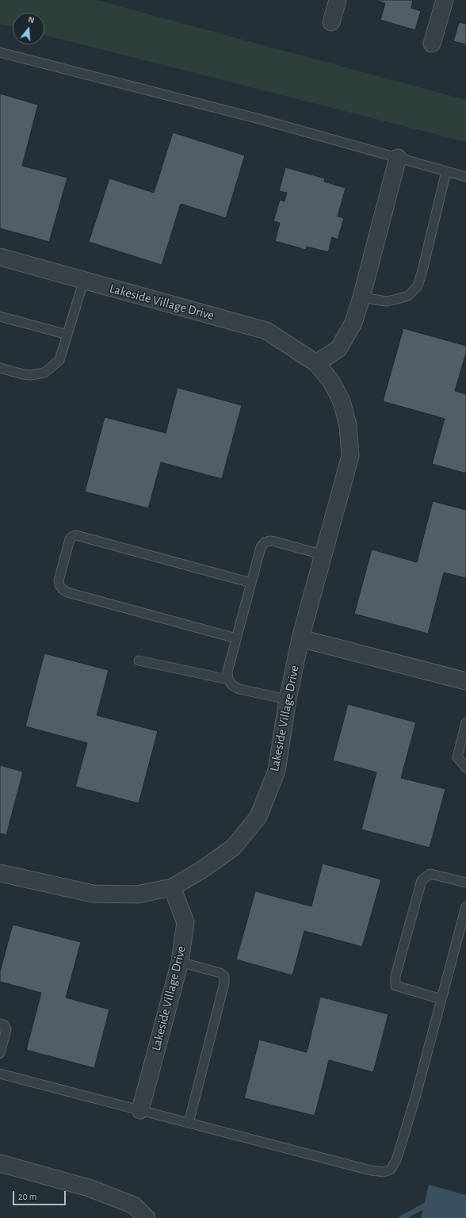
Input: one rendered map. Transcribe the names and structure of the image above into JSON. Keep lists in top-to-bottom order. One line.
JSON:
{"streets":{"street":["Lakeside Village Drive"]},"scale_bar":"20 m","north":"top"}
